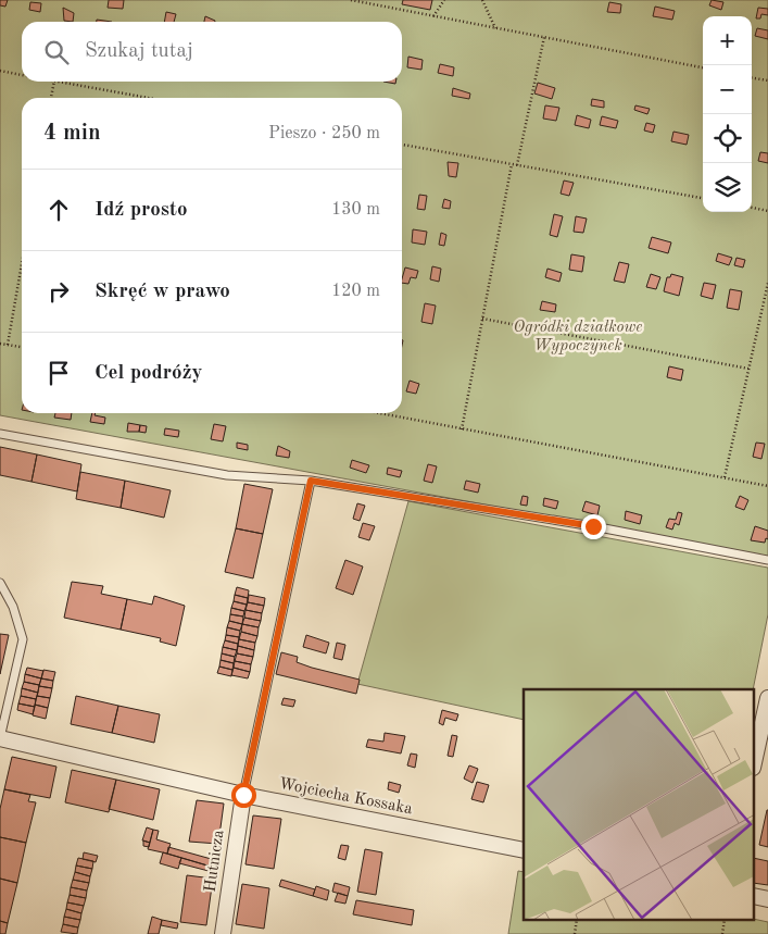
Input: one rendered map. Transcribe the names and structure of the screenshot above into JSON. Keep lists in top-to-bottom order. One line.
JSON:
{"streets":{"street":["Wojciecha Kossaka","Hutnicza"]},"crossings":[["Wojciecha Kossaka","Hutnicza"]],"parks":["Ogródki działkowe Wypoczynek"],"page":{"map_buttons":["+","−"],"search":"Szukaj tutaj","heading":["4 min","Pieszo · 250 m"],"list":[["Idź prosto","130 m"],["Skręć w prawo","120 m"],"Cel podróży"]}}
